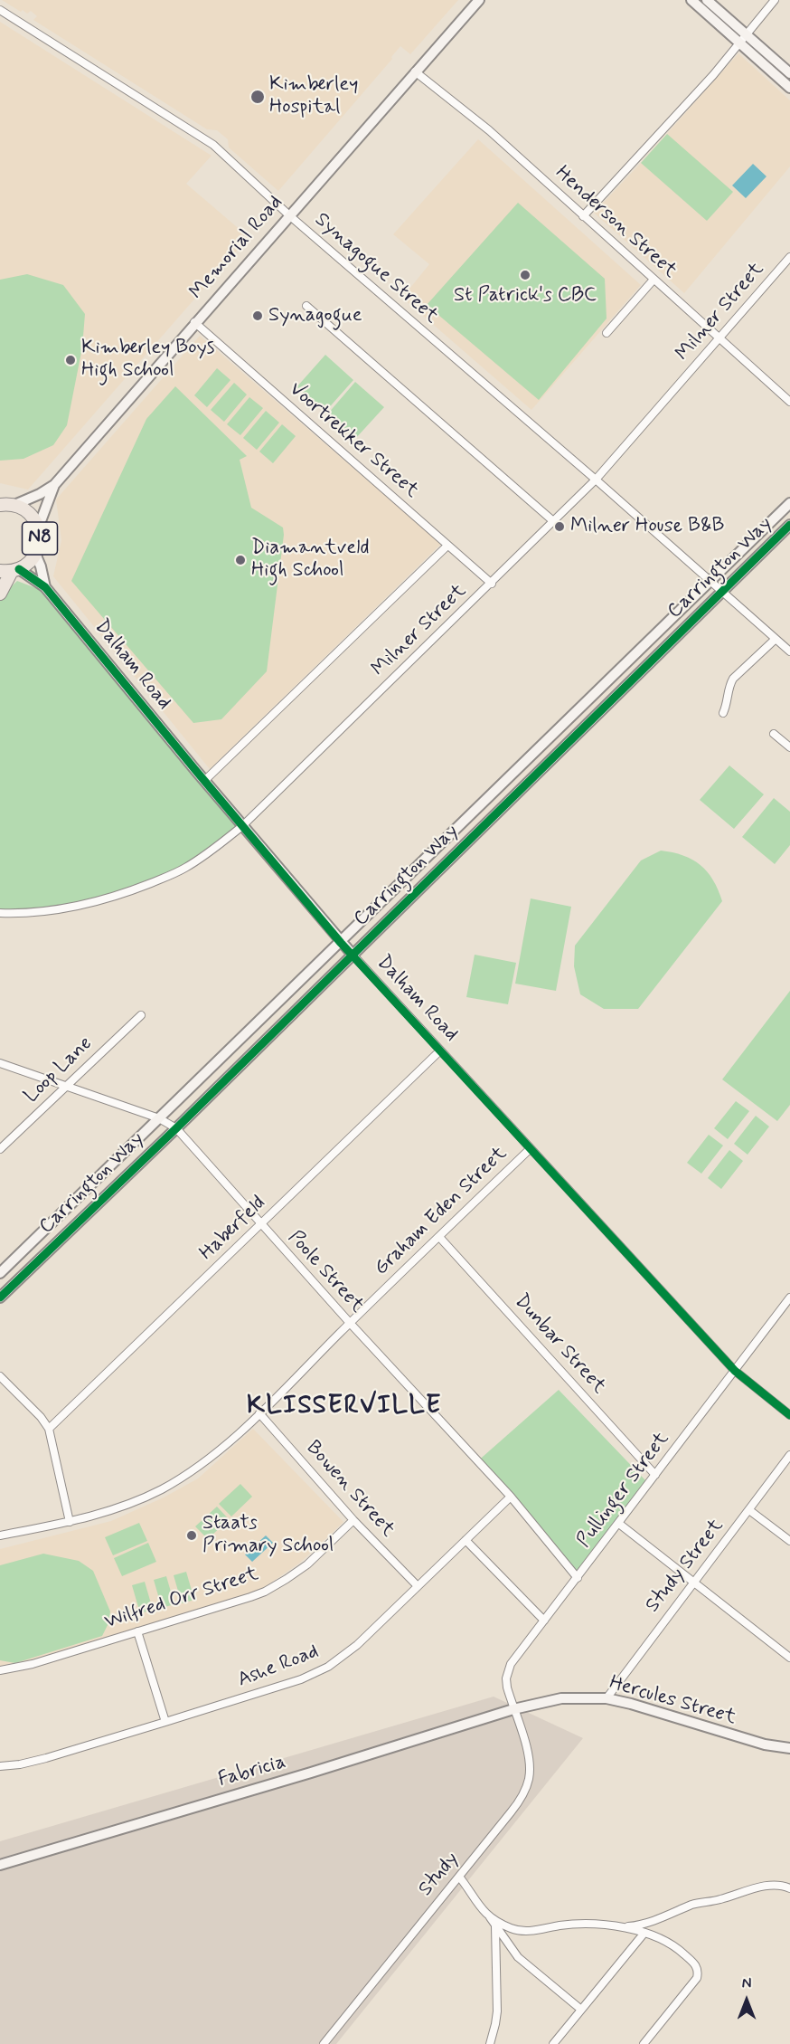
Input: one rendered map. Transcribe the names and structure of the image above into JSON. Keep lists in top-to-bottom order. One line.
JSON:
{"streets":{"highway":["N8"],"street":["Henderson Street","Memorial Road","Synagogue Street","Milner Street","Voortrekker Street","Carrington Way","Dalham Road","Loop Lane","Graham Eden Street","Haberfeld","Poole Street","Dunbar Street","Bowen Street","Pullinger Street","Study Street","Wilfred Orr Street","Ashe Road","Hercules Street","Fabricia","Study"]},"crossings":[["Henderson Street","Memorial Road"],["Henderson Street","Milner Street"],["Memorial Road","Synagogue Street"],["Memorial Road","Voortrekker Street"],["Memorial Road","N8"],["Synagogue Street","Milner Street"],["Synagogue Street","Carrington Way"],["Milner Street","Voortrekker Street"],["Milner Street","Dalham Road"],["N8","Dalham Road"],["Carrington Way","Dalham Road"],["Carrington Way","Poole Street"],["Dalham Road","Graham Eden Street"],["Dalham Road","Haberfeld"],["Dalham Road","Pullinger Street"],["Loop Lane","Poole Street"],["Graham Eden Street","Poole Street"],["Graham Eden Street","Dunbar Street"],["Graham Eden Street","Bowen Street"],["Haberfeld","Poole Street"],["Poole Street","Pullinger Street"],["Poole Street","Ashe Road"],["Dunbar Street","Pullinger Street"],["Bowen Street","Wilfred Orr Street"],["Bowen Street","Ashe Road"],["Pullinger Street","Hercules Street"],["Pullinger Street","Fabricia"],["Pullinger Street","Study"],["Study Street","Hercules Street"],["Hercules Street","Fabricia"],["Hercules Street","Study"],["Fabricia","Study"]],"districts":["KLISSERVILLE"],"places":["Kimberley Hospital","St Patrick's CBC","Synagogue","Kimberley Boys High School","Milner House B&B","Diamantveld High School","Staats Primary School"],"north":"top"}
